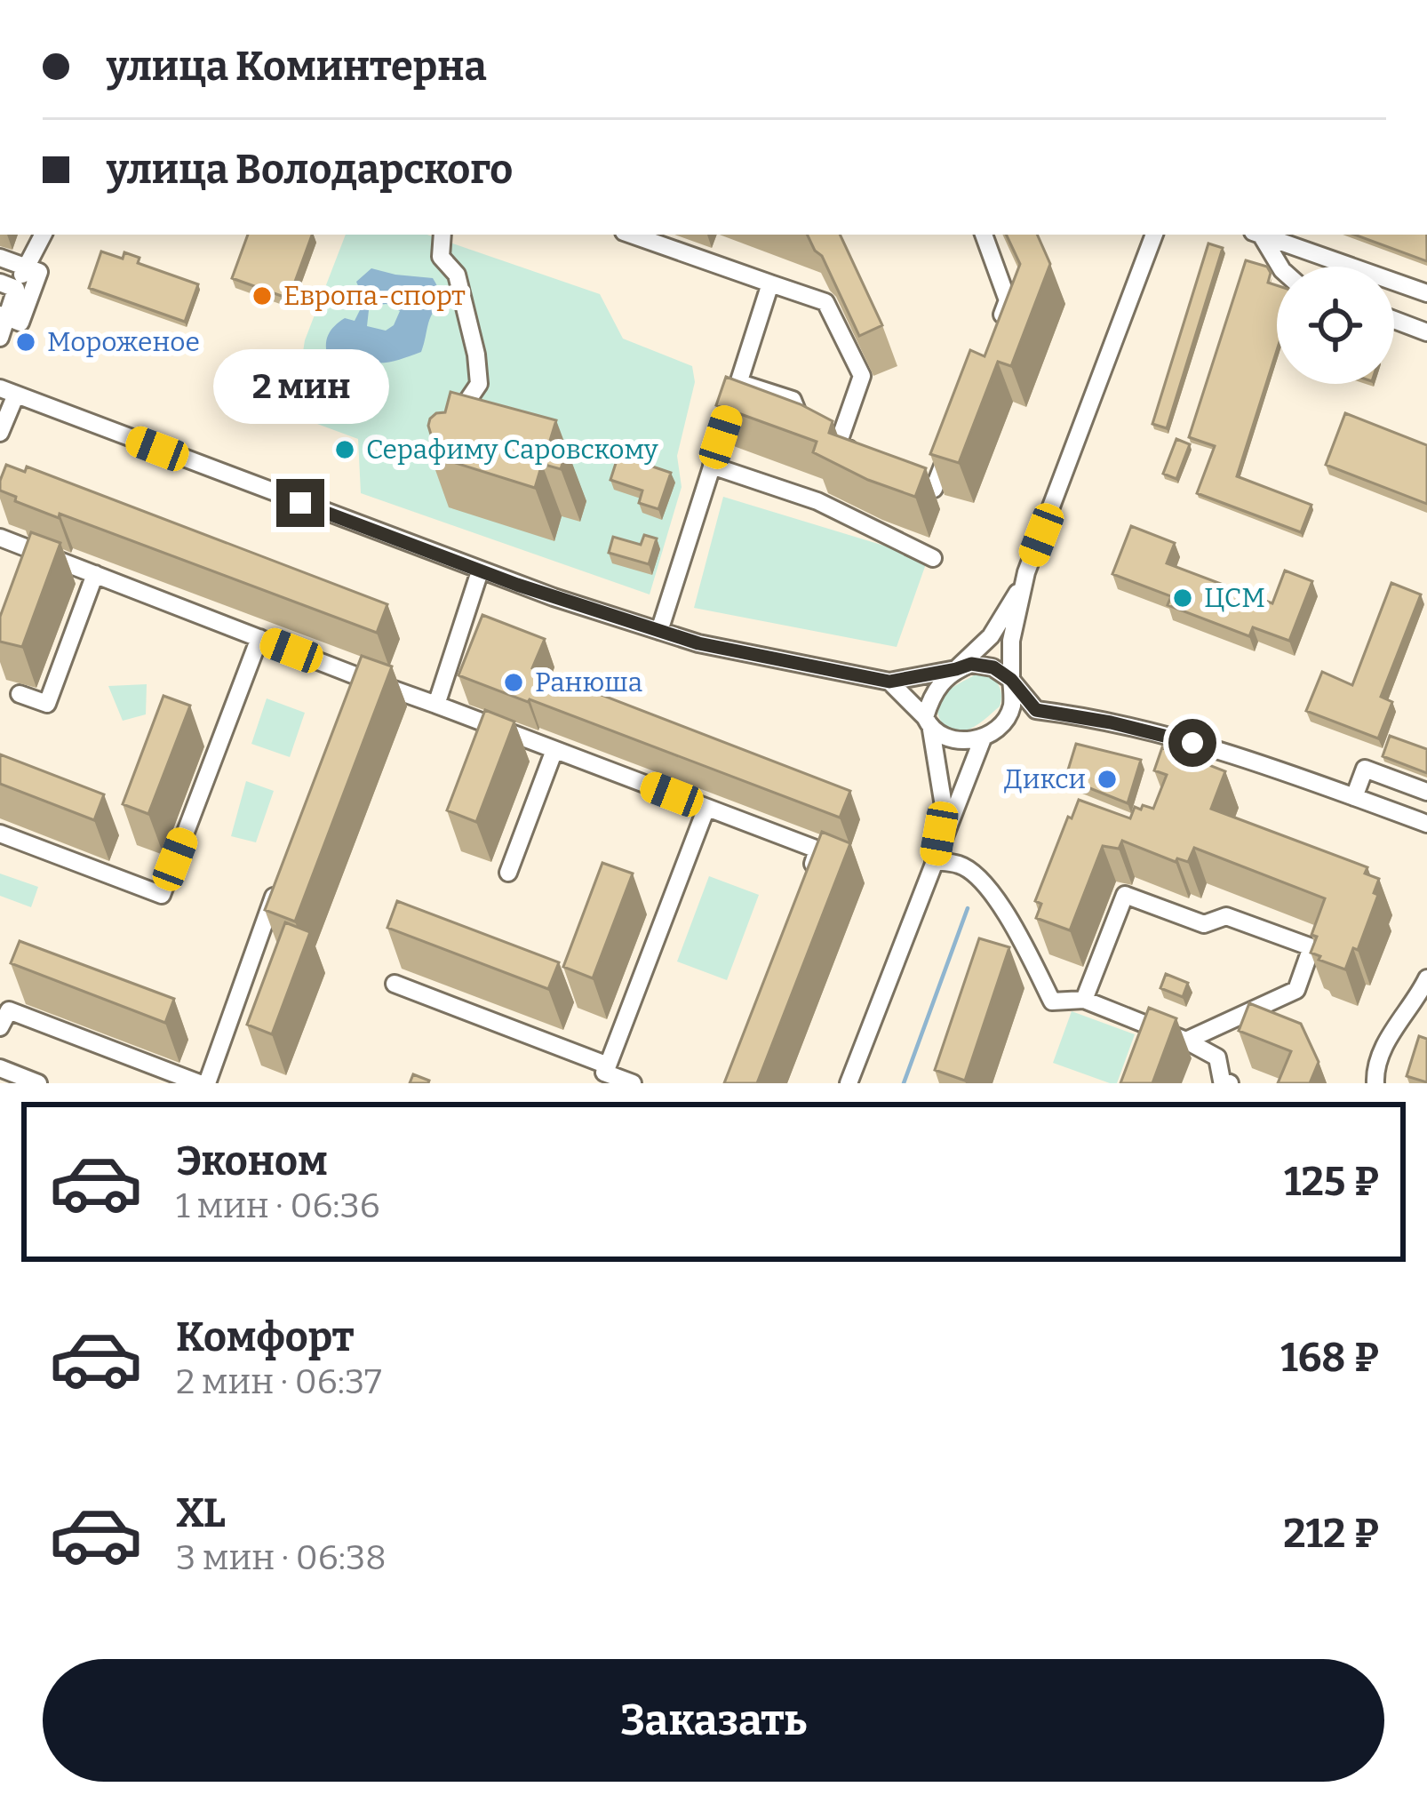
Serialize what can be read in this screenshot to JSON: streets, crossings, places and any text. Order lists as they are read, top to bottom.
{
  "places": [
    "Европа-спорт",
    "Мороженое",
    "Серафиму Саровскому",
    "ЦСМ",
    "Ранюша",
    "Дикси"
  ],
  "page": {
    "banner": ["улица Коминтерна", "улица Володарского"],
    "bubble": "2 мин",
    "list": [
      {
        "name": "Эконом",
        "note": "1 мин · 06:36",
        "value": "125 ₽"
      },
      {
        "name": "Комфорт",
        "note": "2 мин · 06:37",
        "value": "168 ₽"
      },
      {
        "name": "XL",
        "note": "3 мин · 06:38",
        "value": "212 ₽"
      }
    ],
    "buttons": "Заказать"
  }
}
